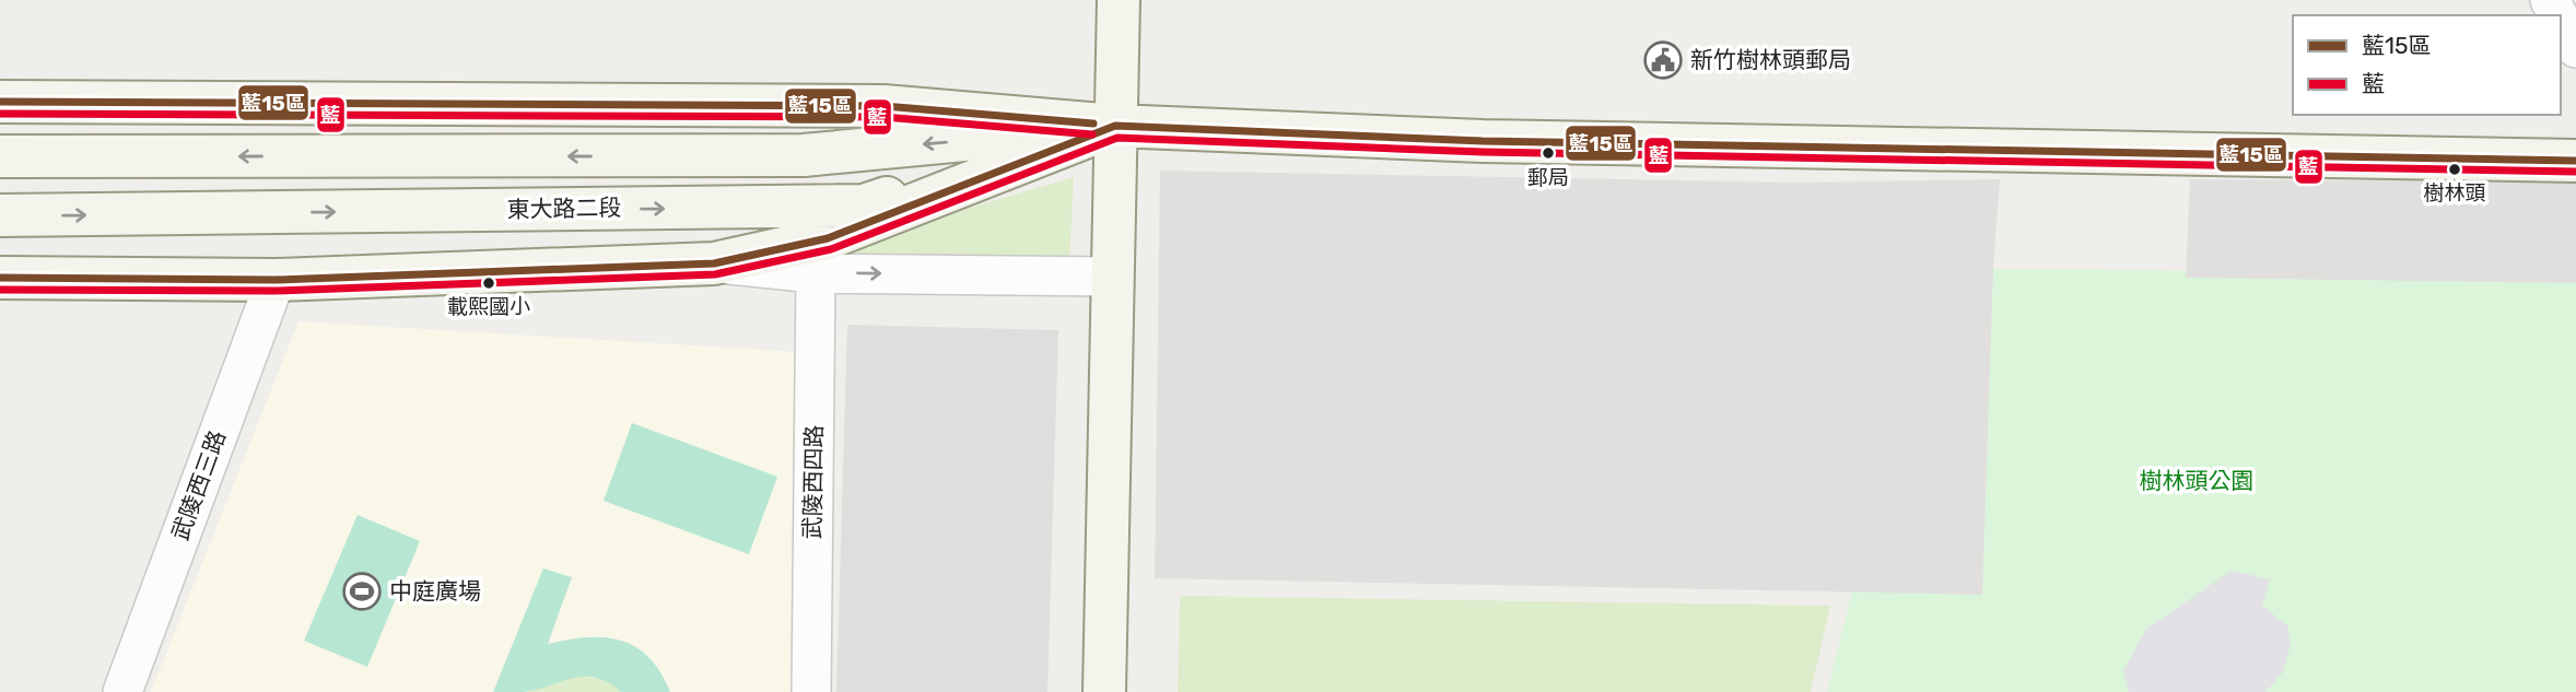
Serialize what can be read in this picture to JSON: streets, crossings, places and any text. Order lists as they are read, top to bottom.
{
  "streets": {
    "main road": ["東大路二段"],
    "street": ["武陵西四路", "武陵西三路"]
  },
  "crossings": [
    ["東大路二段", "武陵西四路"],
    ["東大路二段", "武陵西三路"]
  ],
  "parks": ["樹林頭公園"],
  "places": {
    "public building": ["新竹樹林頭郵局"],
    "other": ["郵局", "樹林頭", "載熙國小"],
    "sports": ["中庭廣場"]
  },
  "lines": ["transit line 藍15區", "transit line 藍"],
  "legend": ["藍15區", "藍"]
}
